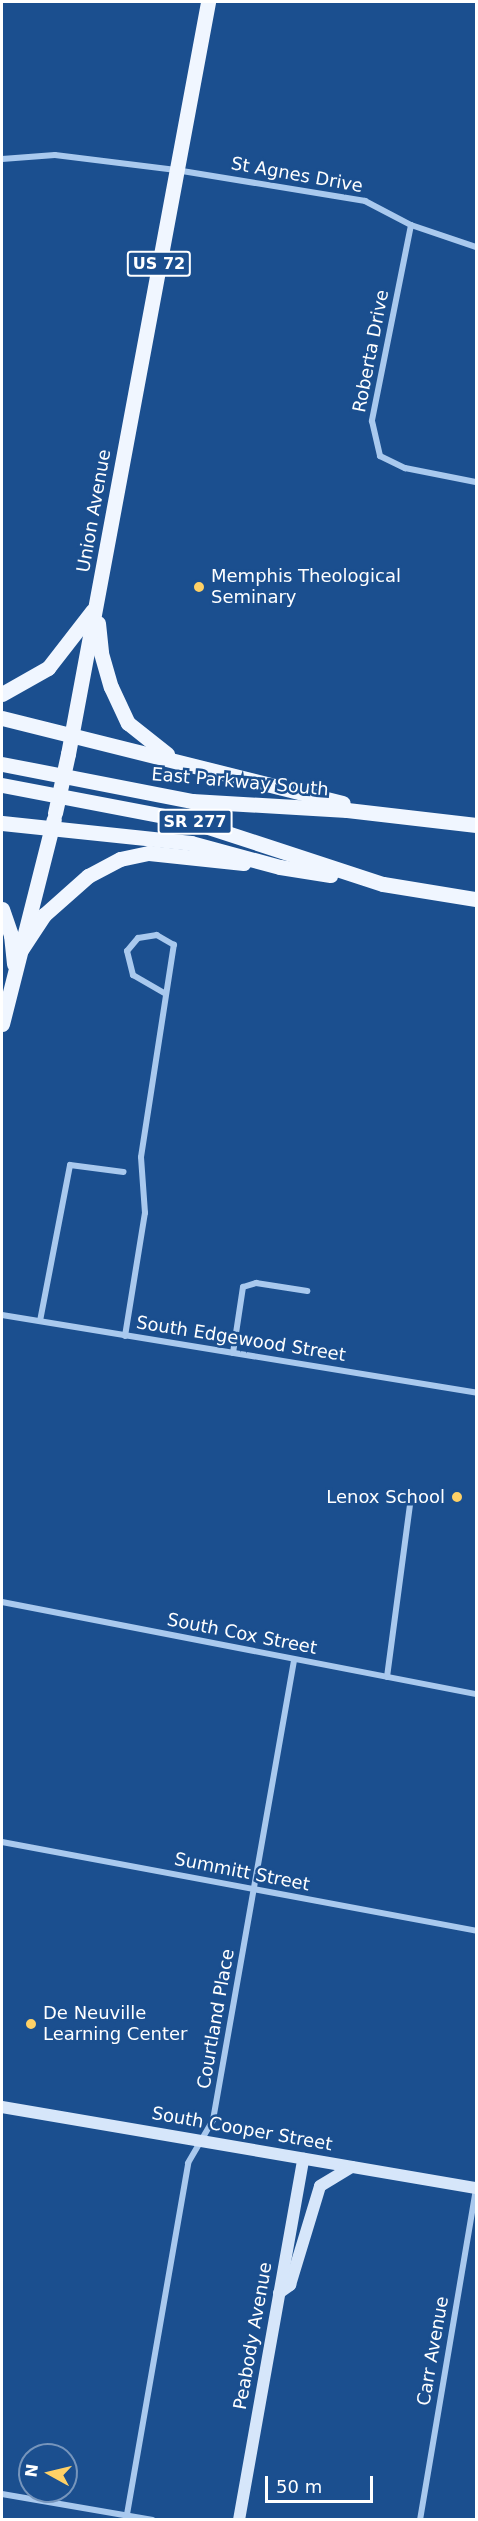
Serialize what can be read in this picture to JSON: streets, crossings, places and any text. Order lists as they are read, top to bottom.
{
  "streets": {
    "main road": [
      "US 72",
      "Union Avenue",
      "East Parkway South",
      "SR 277",
      "South Cooper Street",
      "Peabody Avenue"
    ],
    "street": [
      "St Agnes Drive",
      "Roberta Drive",
      "South Edgewood Street",
      "South Cox Street",
      "Summitt Street",
      "Courtland Place",
      "Carr Avenue"
    ]
  },
  "crossings": [
    ["St Agnes Drive", "Roberta Drive"],
    ["St Agnes Drive", "Union Avenue"],
    ["South Cox Street", "Courtland Place"],
    ["Summitt Street", "Courtland Place"],
    ["Courtland Place", "South Cooper Street"],
    ["South Cooper Street", "Peabody Avenue"],
    ["South Cooper Street", "Carr Avenue"]
  ],
  "places": ["Memphis Theological Seminary", "Lenox School", "De Neuville Learning Center"],
  "scale_bar": "50 m",
  "north": "left"
}
